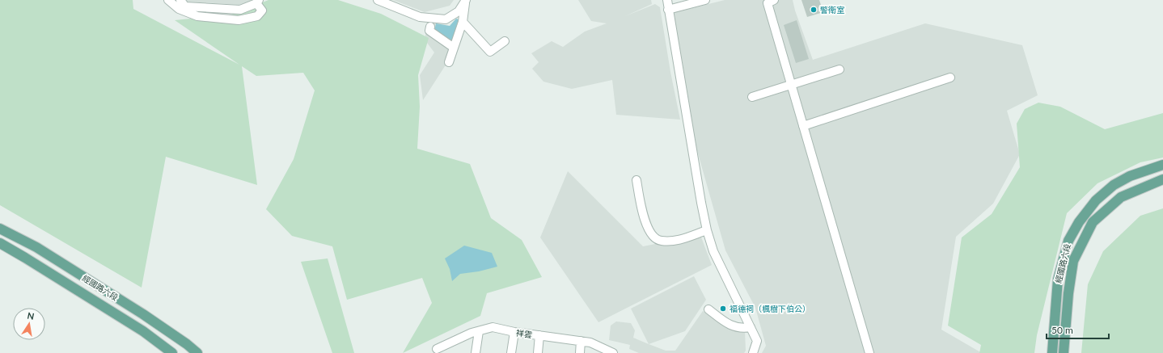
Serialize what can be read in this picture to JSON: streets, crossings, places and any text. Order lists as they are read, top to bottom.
{
  "streets": {
    "main road": ["經國路六段"],
    "street": ["祥雲"]
  },
  "places": ["警衛室", "福德祠（楓樹下伯公）"],
  "scale_bar": "50 m",
  "north": "top"
}
